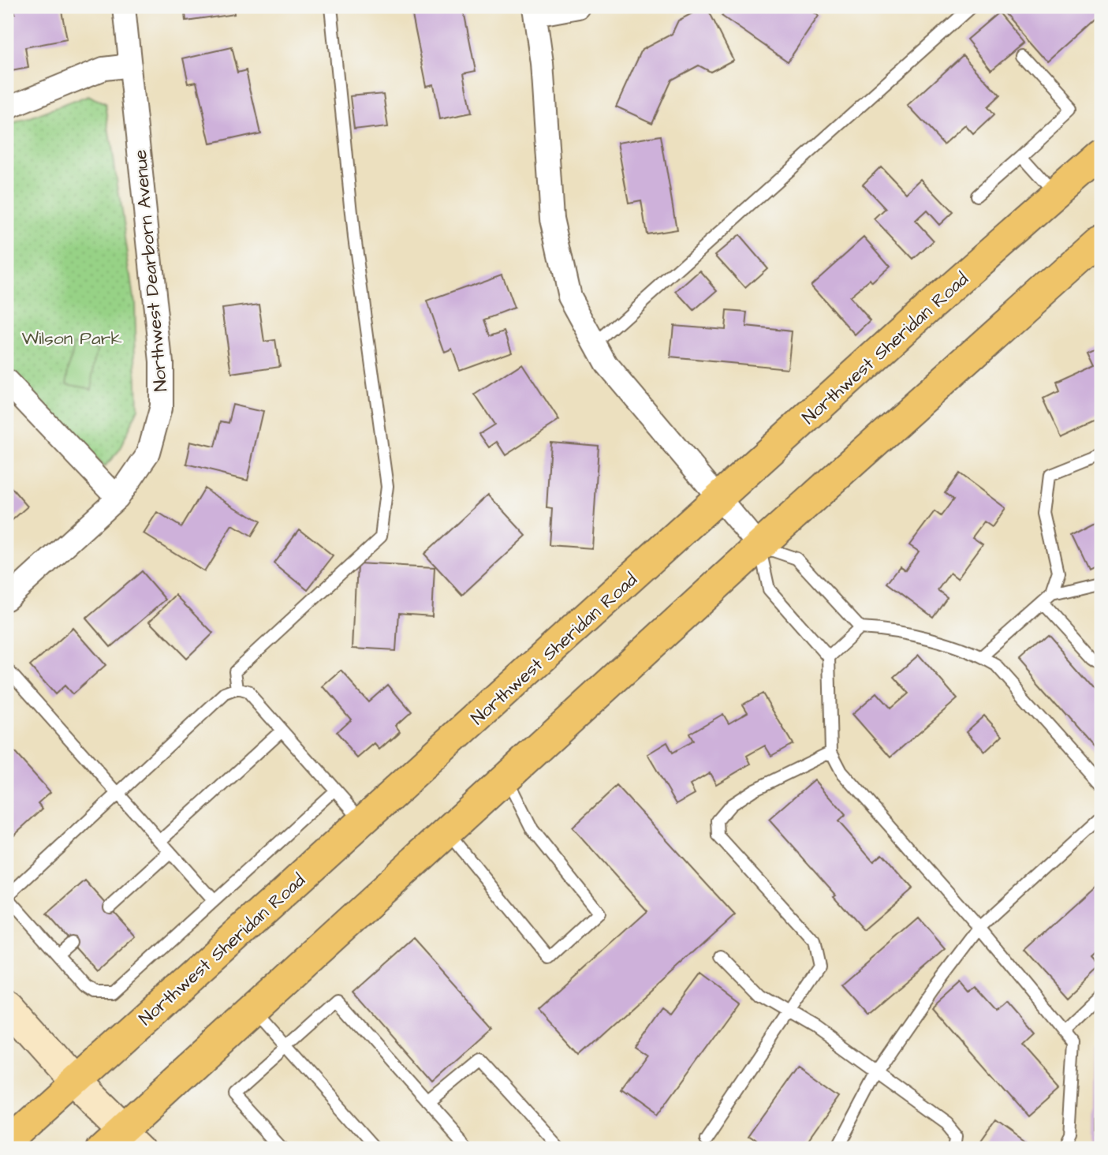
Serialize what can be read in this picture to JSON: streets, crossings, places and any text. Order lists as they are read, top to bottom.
{
  "streets": {
    "main road": ["Northwest Sheridan Road"],
    "street": ["Northwest Dearborn Avenue"]
  },
  "parks": ["Wilson Park"]
}
